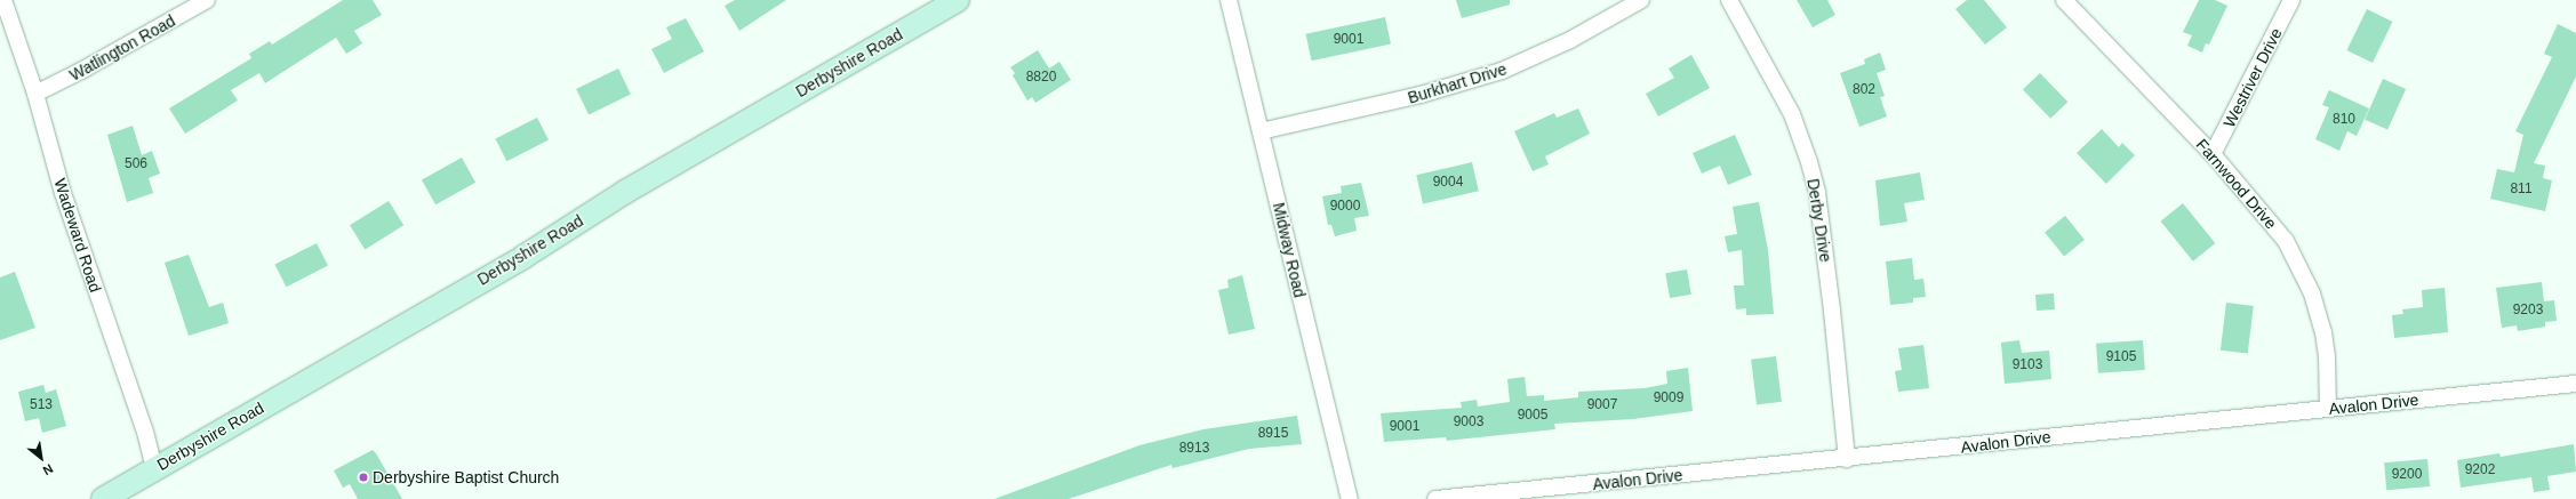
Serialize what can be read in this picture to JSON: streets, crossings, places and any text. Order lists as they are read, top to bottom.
{
  "streets": {
    "street": [
      "Watlington Road",
      "Derbyshire Road",
      "Westriver Drive",
      "Burkhart Drive",
      "Farnwood Drive",
      "Derby Drive",
      "Wadeward Road",
      "Midway Road",
      "Avalon Drive"
    ]
  },
  "crossings": [
    ["Watlington Road", "Wadeward Road"],
    ["Derbyshire Road", "Wadeward Road"],
    ["Westriver Drive", "Farnwood Drive"],
    ["Burkhart Drive", "Midway Road"],
    ["Farnwood Drive", "Avalon Drive"],
    ["Derby Drive", "Avalon Drive"]
  ],
  "places": ["Derbyshire Baptist Church"],
  "house_numbers": [
    "9001",
    "8820",
    "802",
    "810",
    "506",
    "9004",
    "811",
    "9000",
    "9203",
    "9105",
    "9103",
    "9009",
    "513",
    "9007",
    "9005",
    "9003",
    "9001",
    "8915",
    "8913",
    "9202",
    "9200"
  ],
  "north": "bottom right"
}
